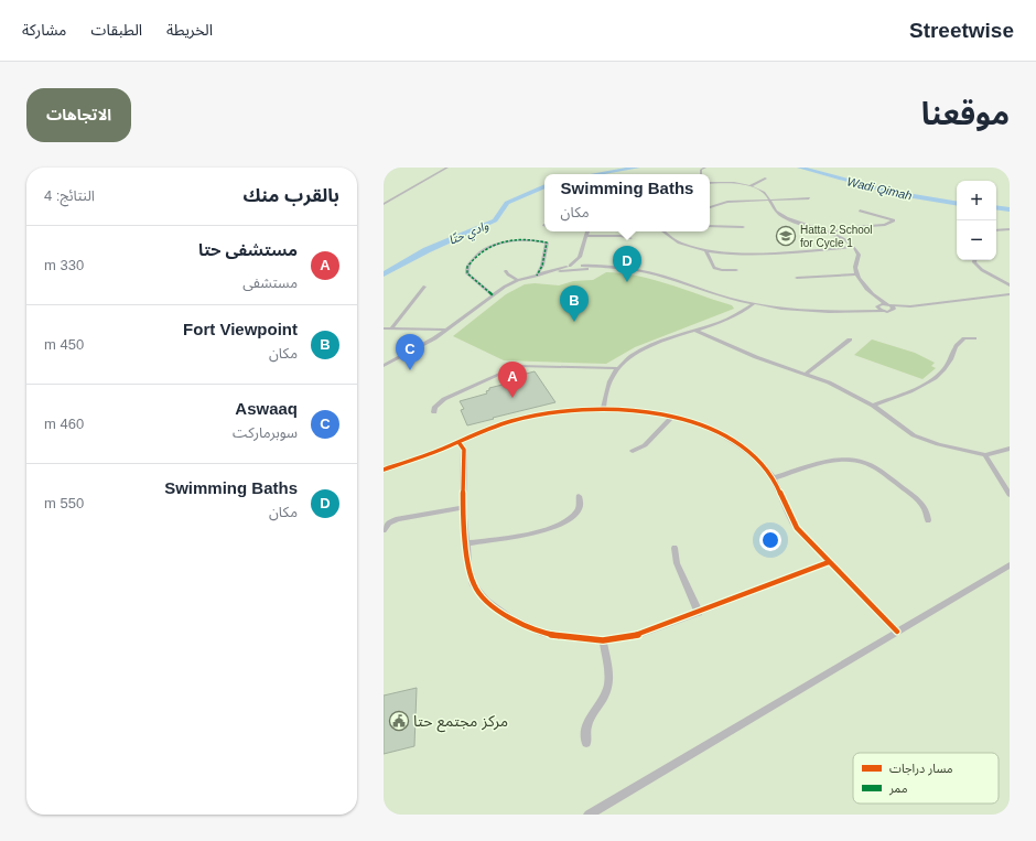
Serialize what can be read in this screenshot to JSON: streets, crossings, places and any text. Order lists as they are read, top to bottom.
{
  "water": ["Wadi Qimah", "وادي حتّا"],
  "places": {
    "school or university": ["Hatta 2 School for Cycle 1"],
    "public building": ["مركز مجتمع حتا"]
  },
  "legend": ["مسار دراجات", "ممر"],
  "page": {
    "header": "Streetwise",
    "nav": ["الخريطة", "الطبقات", "مشاركة"],
    "title": "موقعنا",
    "buttons": "الاتجاهات",
    "heading": ["بالقرب منك", "النتائج: 4"],
    "popup": ["Swimming Baths", "مكان"],
    "map_buttons": ["+", "−"],
    "list": [
      {
        "mark": "A",
        "name": "مستشفى حتا",
        "note": "مستشفى",
        "value": "330 m"
      },
      {
        "mark": "B",
        "name": "Fort Viewpoint",
        "note": "مكان",
        "value": "450 m"
      },
      {
        "mark": "C",
        "name": "Aswaaq",
        "note": "سوبرماركت",
        "value": "460 m"
      },
      {
        "mark": "D",
        "name": "Swimming Baths",
        "note": "مكان",
        "value": "550 m"
      }
    ],
    "pins": [
      "D",
      "B",
      "C",
      "A"
    ]
  }
}
